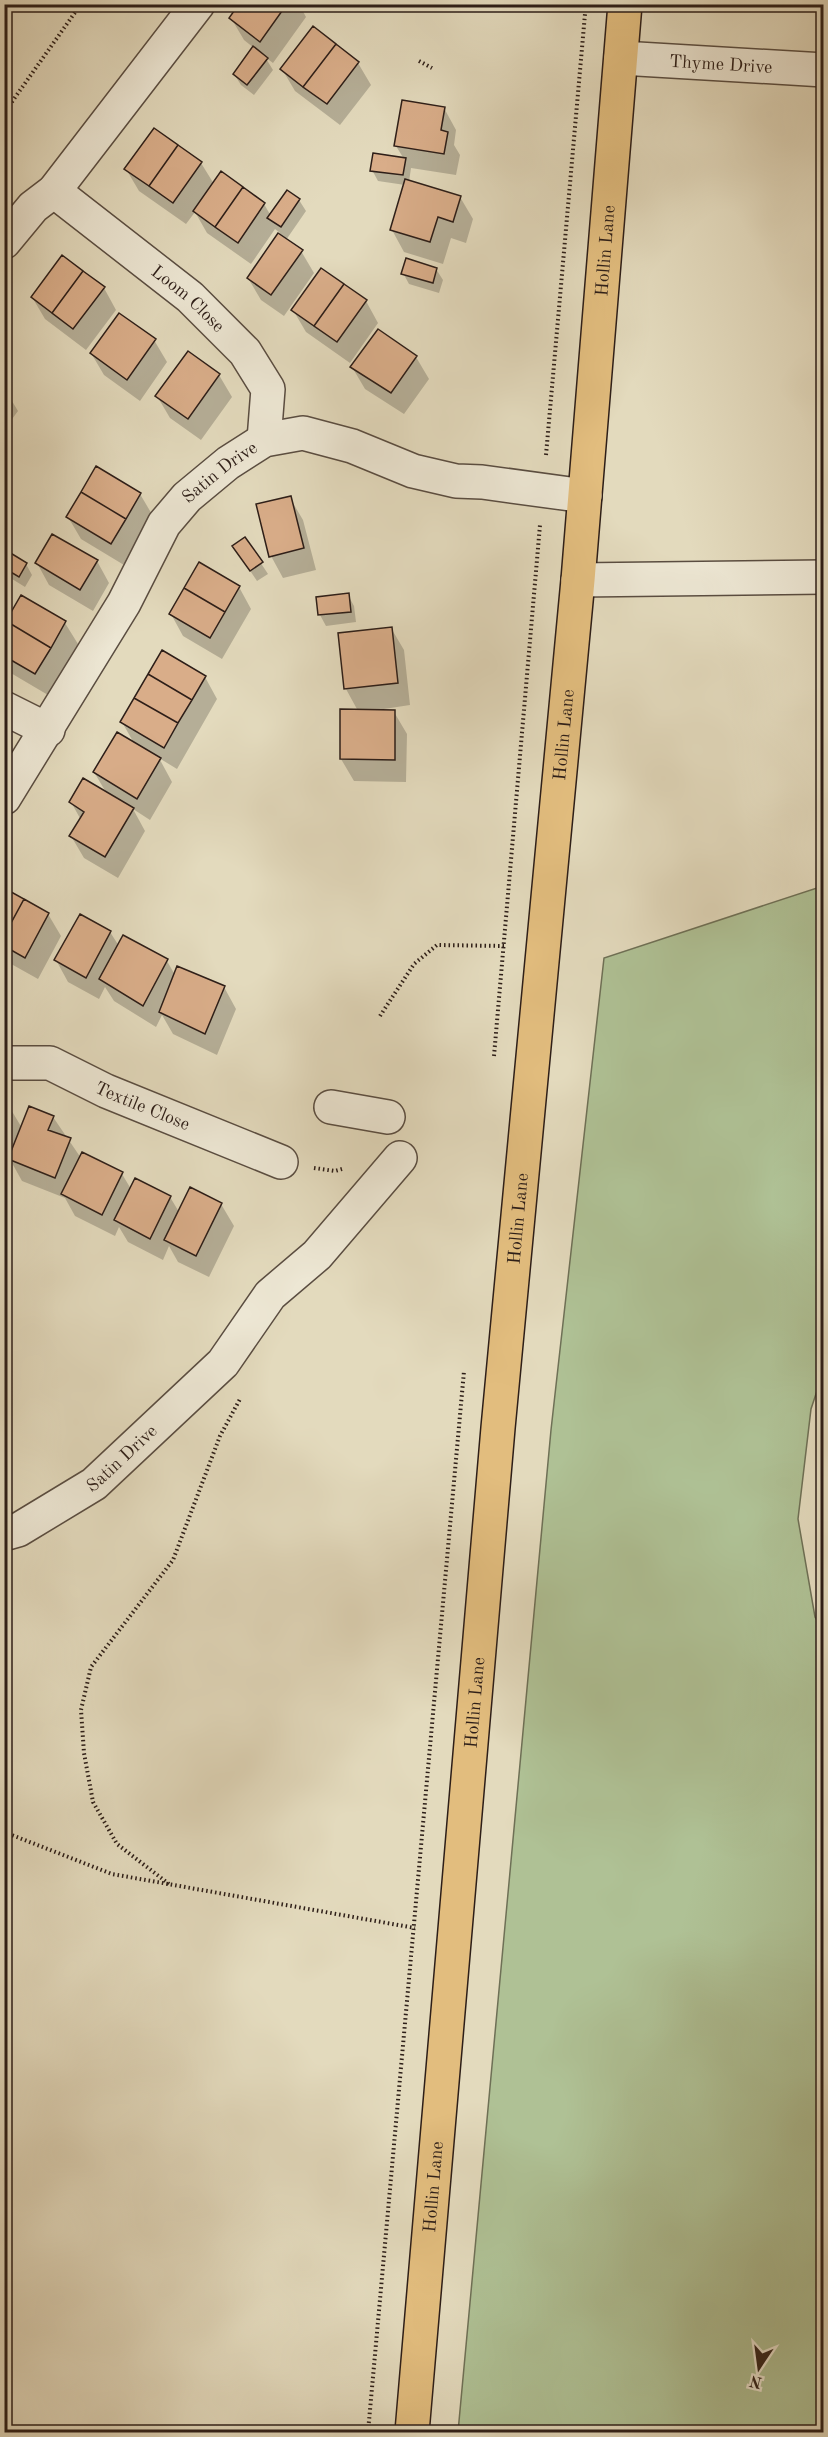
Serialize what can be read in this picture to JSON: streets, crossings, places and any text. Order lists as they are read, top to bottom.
{
  "streets": {
    "main road": ["Hollin Lane"],
    "street": [
      "Thyme Drive",
      "Loom Close",
      "Satin Drive",
      "Textile Close"
    ]
  },
  "crossings": [
    ["Thyme Drive", "Hollin Lane"],
    ["Hollin Lane", "Satin Drive"],
    ["Loom Close", "Satin Drive"]
  ],
  "north": "bottom"
}
